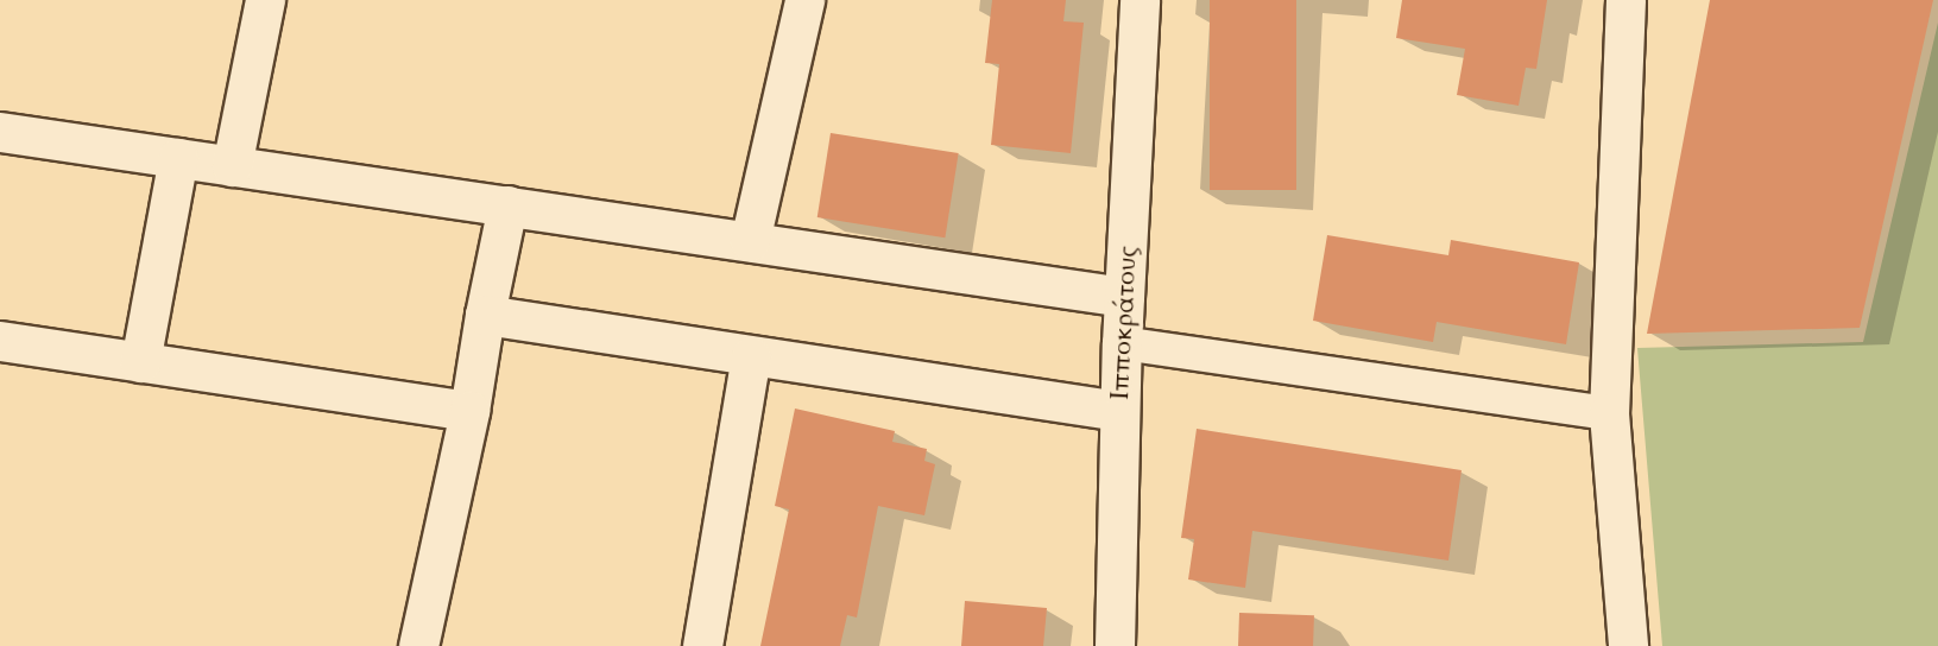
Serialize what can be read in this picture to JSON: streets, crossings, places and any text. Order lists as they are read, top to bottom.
{
  "streets": {
    "street": ["Ιπποκράτους"]
  }
}
